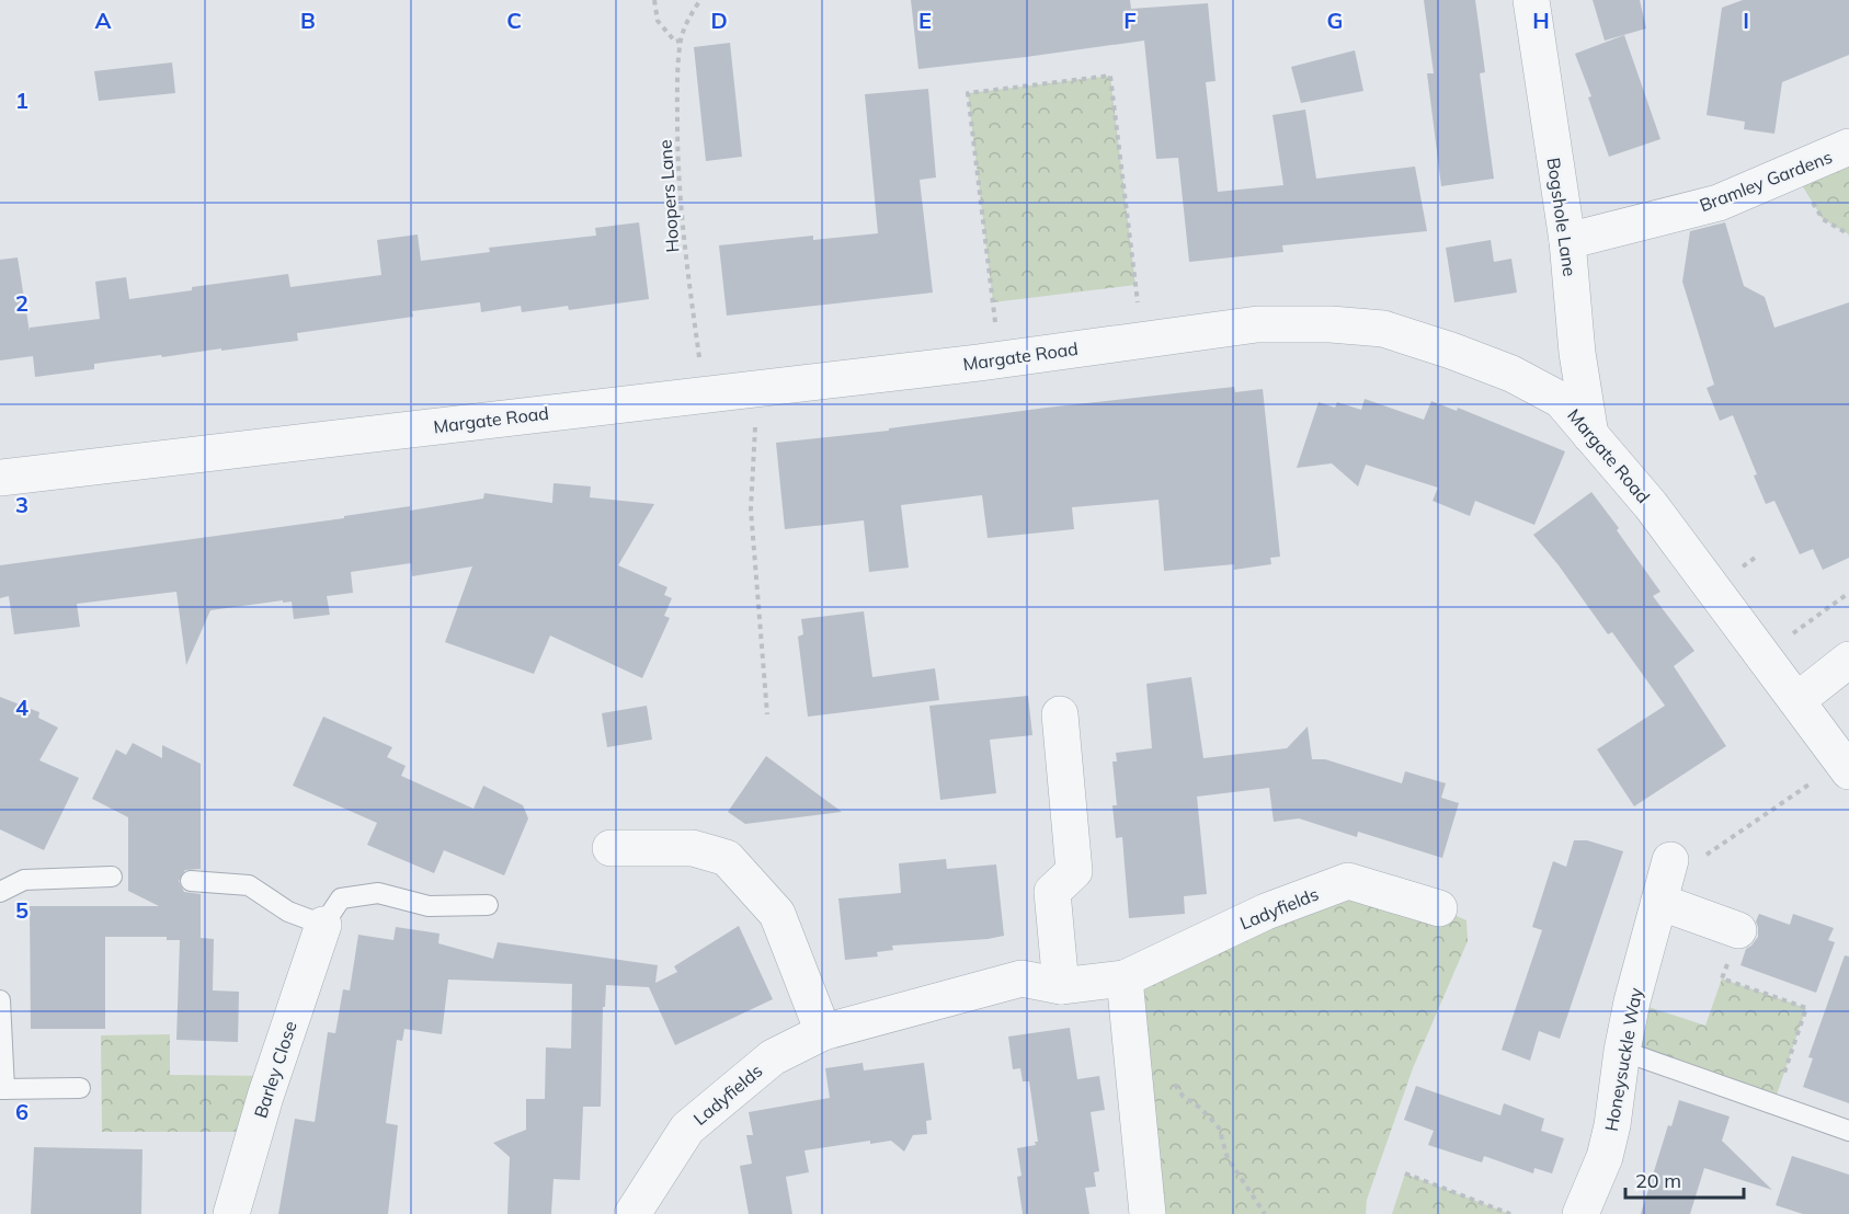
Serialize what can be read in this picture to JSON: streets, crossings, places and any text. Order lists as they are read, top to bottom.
{
  "streets": {
    "street": [
      "Bramley Gardens",
      "Bogshole Lane",
      "Margate Road",
      "Ladyfields",
      "Honeysuckle Way",
      "Barley Close"
    ],
    "path": ["Hoopers Lane"]
  },
  "crossings": [
    ["Bramley Gardens", "Bogshole Lane"],
    ["Hoopers Lane", "Margate Road"],
    ["Bogshole Lane", "Margate Road"]
  ],
  "scale_bar": "20 m",
  "grid": {
    "columns": [
      "A",
      "B",
      "C",
      "D",
      "E",
      "F",
      "G",
      "H",
      "I"
    ],
    "rows": [
      "1",
      "2",
      "3",
      "4",
      "5",
      "6"
    ]
  }
}
